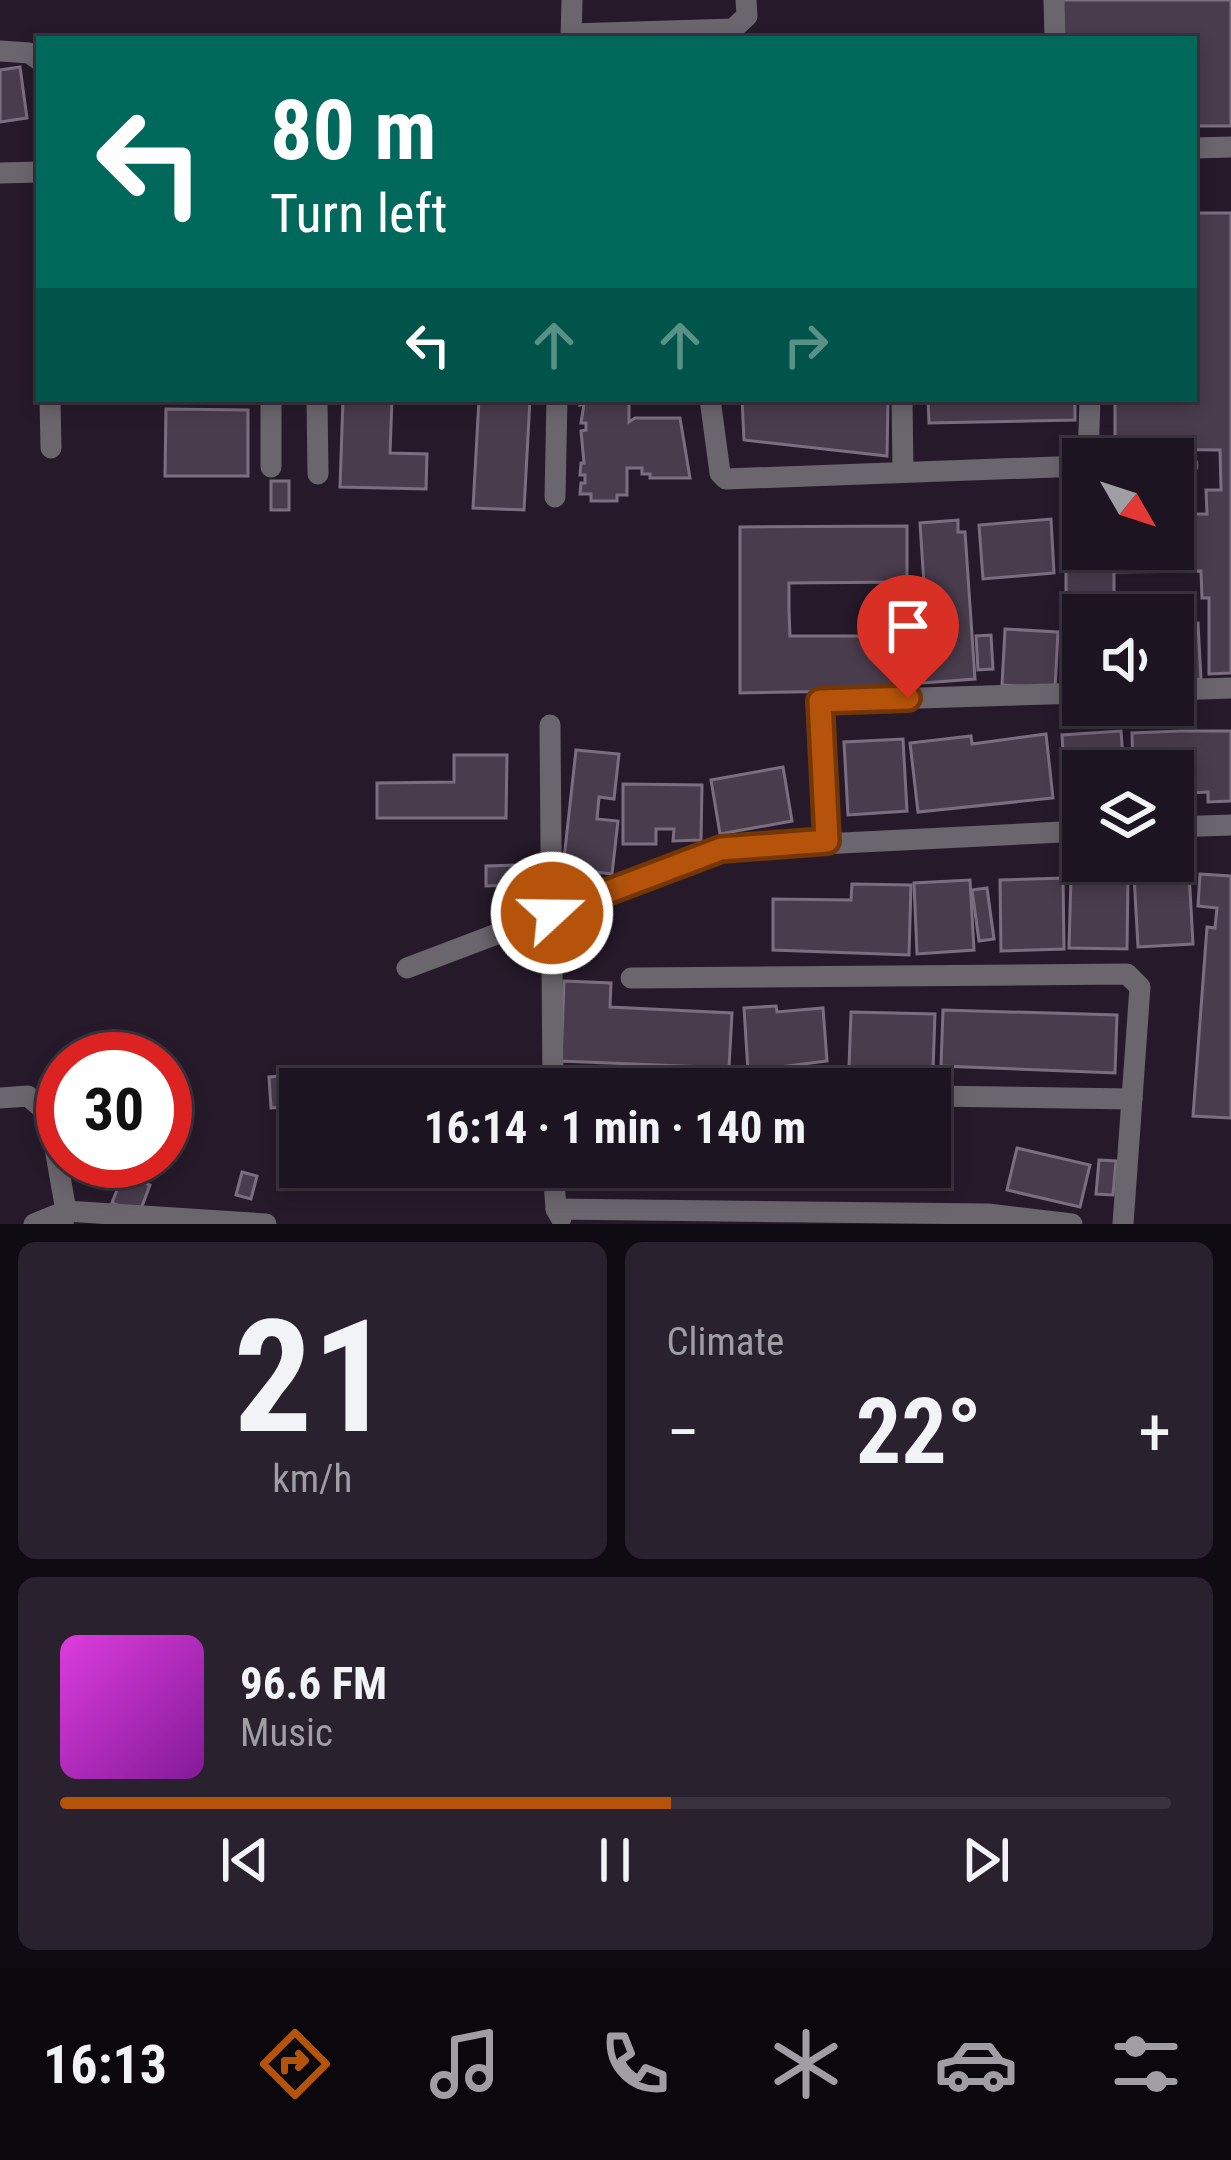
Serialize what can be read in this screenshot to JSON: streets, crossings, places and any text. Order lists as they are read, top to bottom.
{
  "north": "bottom right",
  "page": {
    "turn": ["80 m", "Turn left"],
    "limit": "30",
    "trip": "16:14 · 1 min · 140 m",
    "tile": [
      ["21", "km/h"],
      "Climate"
    ],
    "heat": ["−", "22°", "+"],
    "song": ["96.6 FM", "Music"],
    "tabs": "16:13"
  }
}
